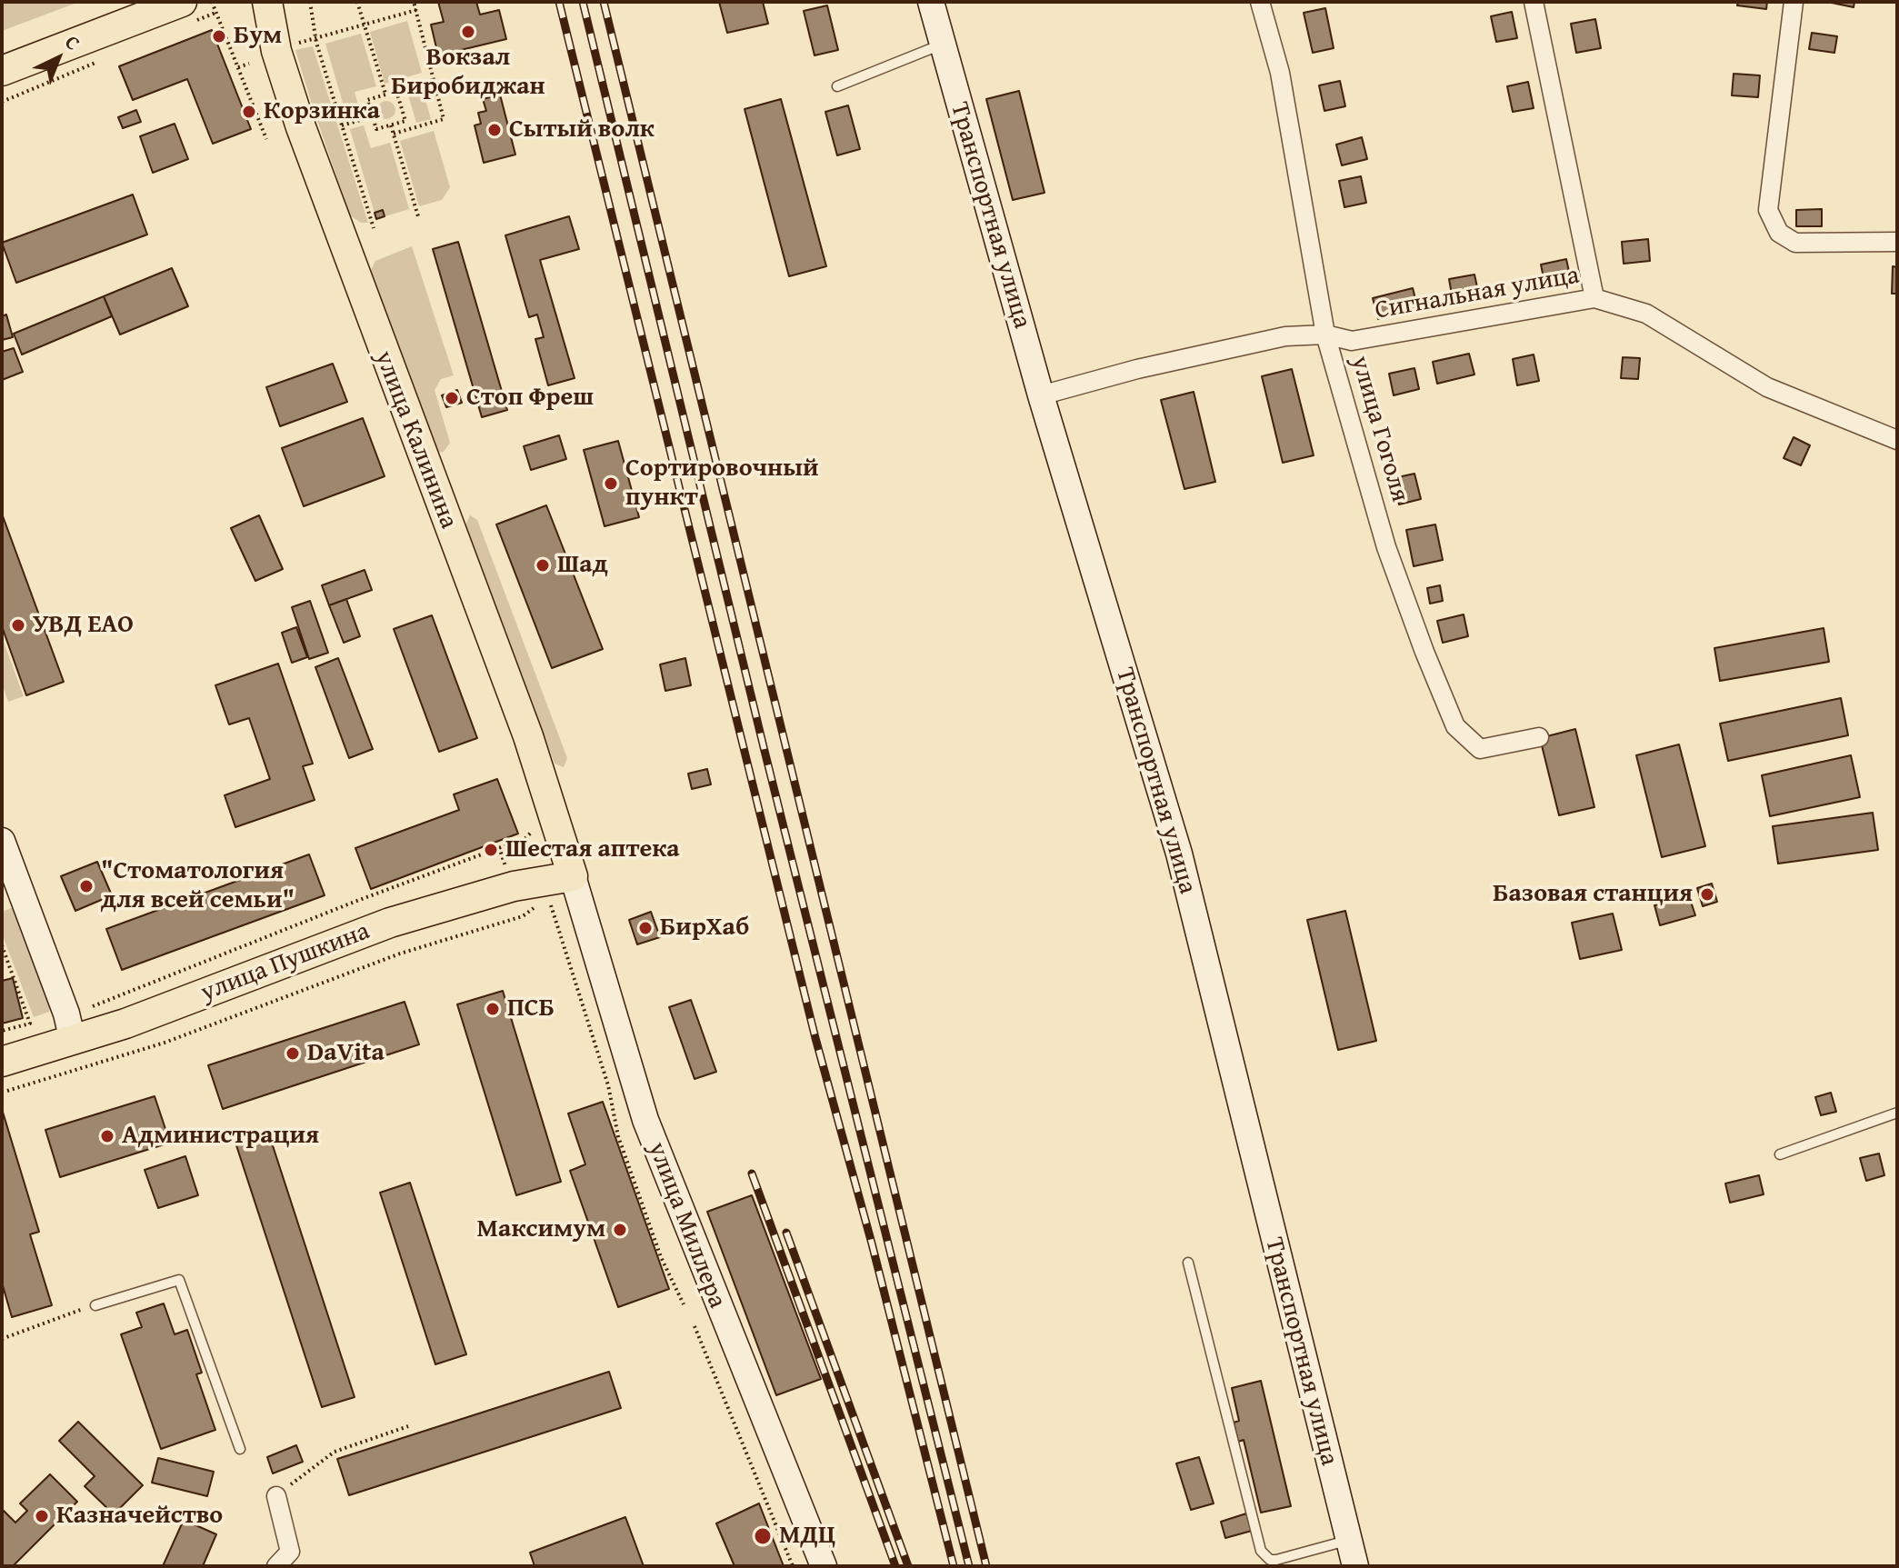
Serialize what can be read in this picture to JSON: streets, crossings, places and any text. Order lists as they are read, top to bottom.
{
  "streets": {
    "main road": [
      "Транспортная улица",
      "улица Калинина",
      "улица Пушкина",
      "улица Миллера"
    ],
    "street": ["Сигнальная улица", "улица Гоголя"]
  },
  "crossings": [
    ["Транспортная улица", "Сигнальная улица"],
    ["Сигнальная улица", "улица Гоголя"],
    ["улица Калинина", "улица Пушкина"],
    ["улица Калинина", "улица Миллера"],
    ["улица Пушкина", "улица Миллера"]
  ],
  "places": [
    "Вокзал Биробиджан",
    "Бум",
    "Корзинка",
    "Сытый волк",
    "Стоп Фреш",
    "Сортировочный пункт",
    "Шад",
    "УВД ЕАО",
    "Шестая аптека",
    "\"Стоматология для всей семьи\"",
    "Базовая станция",
    "БирХаб",
    "ПСБ",
    "DaVita",
    "Администрация",
    "Максимум",
    "Казначейство",
    "МДЦ"
  ],
  "north": "top right"
}
